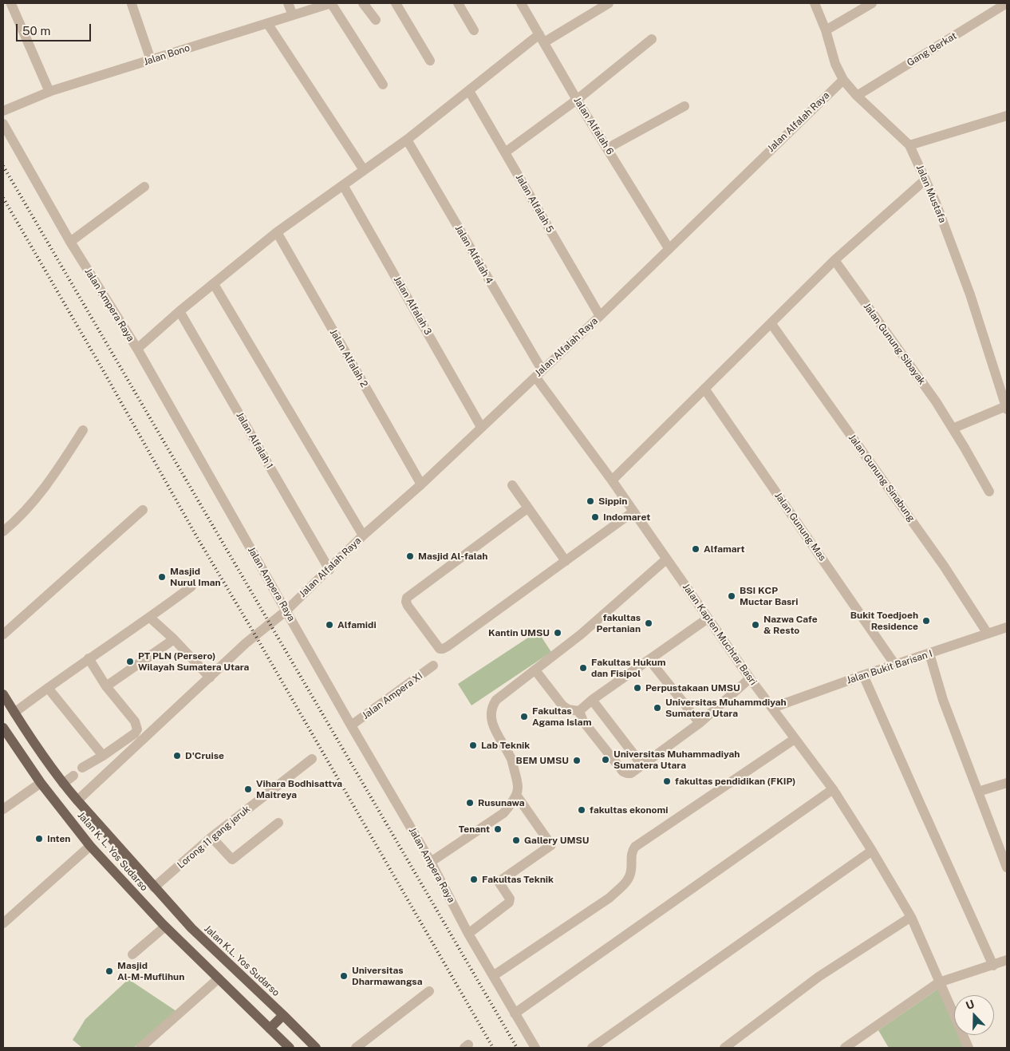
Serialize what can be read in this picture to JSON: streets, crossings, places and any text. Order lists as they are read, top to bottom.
{
  "streets": {
    "main road": ["Jalan K. L. Yos Sudarso", "Jalan K.L. Yos Sudarso"],
    "street": [
      "Gang Berkat",
      "Jalan Bono",
      "Jalan Alfalah Raya",
      "Jalan Alfalah 6",
      "Jalan Mustafa",
      "Jalan Alfalah 5",
      "Jalan Alfalah 4",
      "Jalan Ampera Raya",
      "Jalan Alfalah 3",
      "Jalan Gunung Sibayak",
      "Jalan Alfalah 2",
      "Jalan Alfalah 1",
      "Jalan Gunung Sinabung",
      "Jalan Gunung Mas",
      "Jalan Kapten Muchtar Basri",
      "Jalan Bukit Barisan I",
      "Jalan Ampera XI",
      "Lorong 11 gang jeruk"
    ]
  },
  "crossings": [
    ["Gang Berkat", "Jalan Mustafa"],
    ["Jalan Alfalah Raya", "Jalan Alfalah 6"],
    ["Jalan Alfalah Raya", "Jalan Mustafa"],
    ["Jalan Alfalah Raya", "Jalan Alfalah 5"],
    ["Jalan Alfalah Raya", "Jalan Alfalah 4"],
    ["Jalan Alfalah Raya", "Jalan Ampera Raya"],
    ["Jalan Alfalah Raya", "Jalan Alfalah 3"],
    ["Jalan Alfalah Raya", "Jalan Alfalah 2"],
    ["Jalan Alfalah Raya", "Jalan Alfalah 1"],
    ["Jalan Alfalah Raya", "Jalan Kapten Muchtar Basri"],
    ["Jalan Alfalah Raya", "Jalan K. L. Yos Sudarso"],
    ["Jalan Alfalah 4", "Jalan Kapten Muchtar Basri"],
    ["Jalan Ampera Raya", "Jalan Ampera XI"],
    ["Jalan Gunung Sinabung", "Jalan Bukit Barisan I"],
    ["Jalan Gunung Mas", "Jalan Bukit Barisan I"],
    ["Jalan Kapten Muchtar Basri", "Jalan Bukit Barisan I"],
    ["Lorong 11 gang jeruk", "Jalan K. L. Yos Sudarso"],
    ["Lorong 11 gang jeruk", "Jalan K.L. Yos Sudarso"],
    ["Jalan K. L. Yos Sudarso", "Jalan K.L. Yos Sudarso"]
  ],
  "places": [
    "Sippin",
    "Indomaret",
    "Alfamart",
    "Masjid Al-falah",
    "Masjid Nurul Iman",
    "BSI KCP Muctar Basri",
    "Bukit Toedjoeh Residence",
    "fakultas Pertanian",
    "Alfamidi",
    "Nazwa Cafe & Resto",
    "Kantin UMSU",
    "PT PLN (Persero) Wilayah Sumatera Utara",
    "Fakultas Hukum dan Fisipol",
    "Perpustakaan UMSU",
    "Universitas Muhammdiyah Sumatera Utara",
    "Fakultas Agama Islam",
    "Lab Teknik",
    "D'Cruise",
    "Universitas Muhammadiyah Sumatera Utara",
    "BEM UMSU",
    "fakultas pendidikan (FKIP)",
    "Vihara Bodhisattva Maitreya",
    "Rusunawa",
    "fakultas ekonomi",
    "Tenant",
    "Inten",
    "Gallery UMSU",
    "Fakultas Teknik",
    "Masjid Al-M-Muflihun",
    "Universitas Dharmawangsa"
  ],
  "scale_bar": "50 m",
  "north": "top"
}
